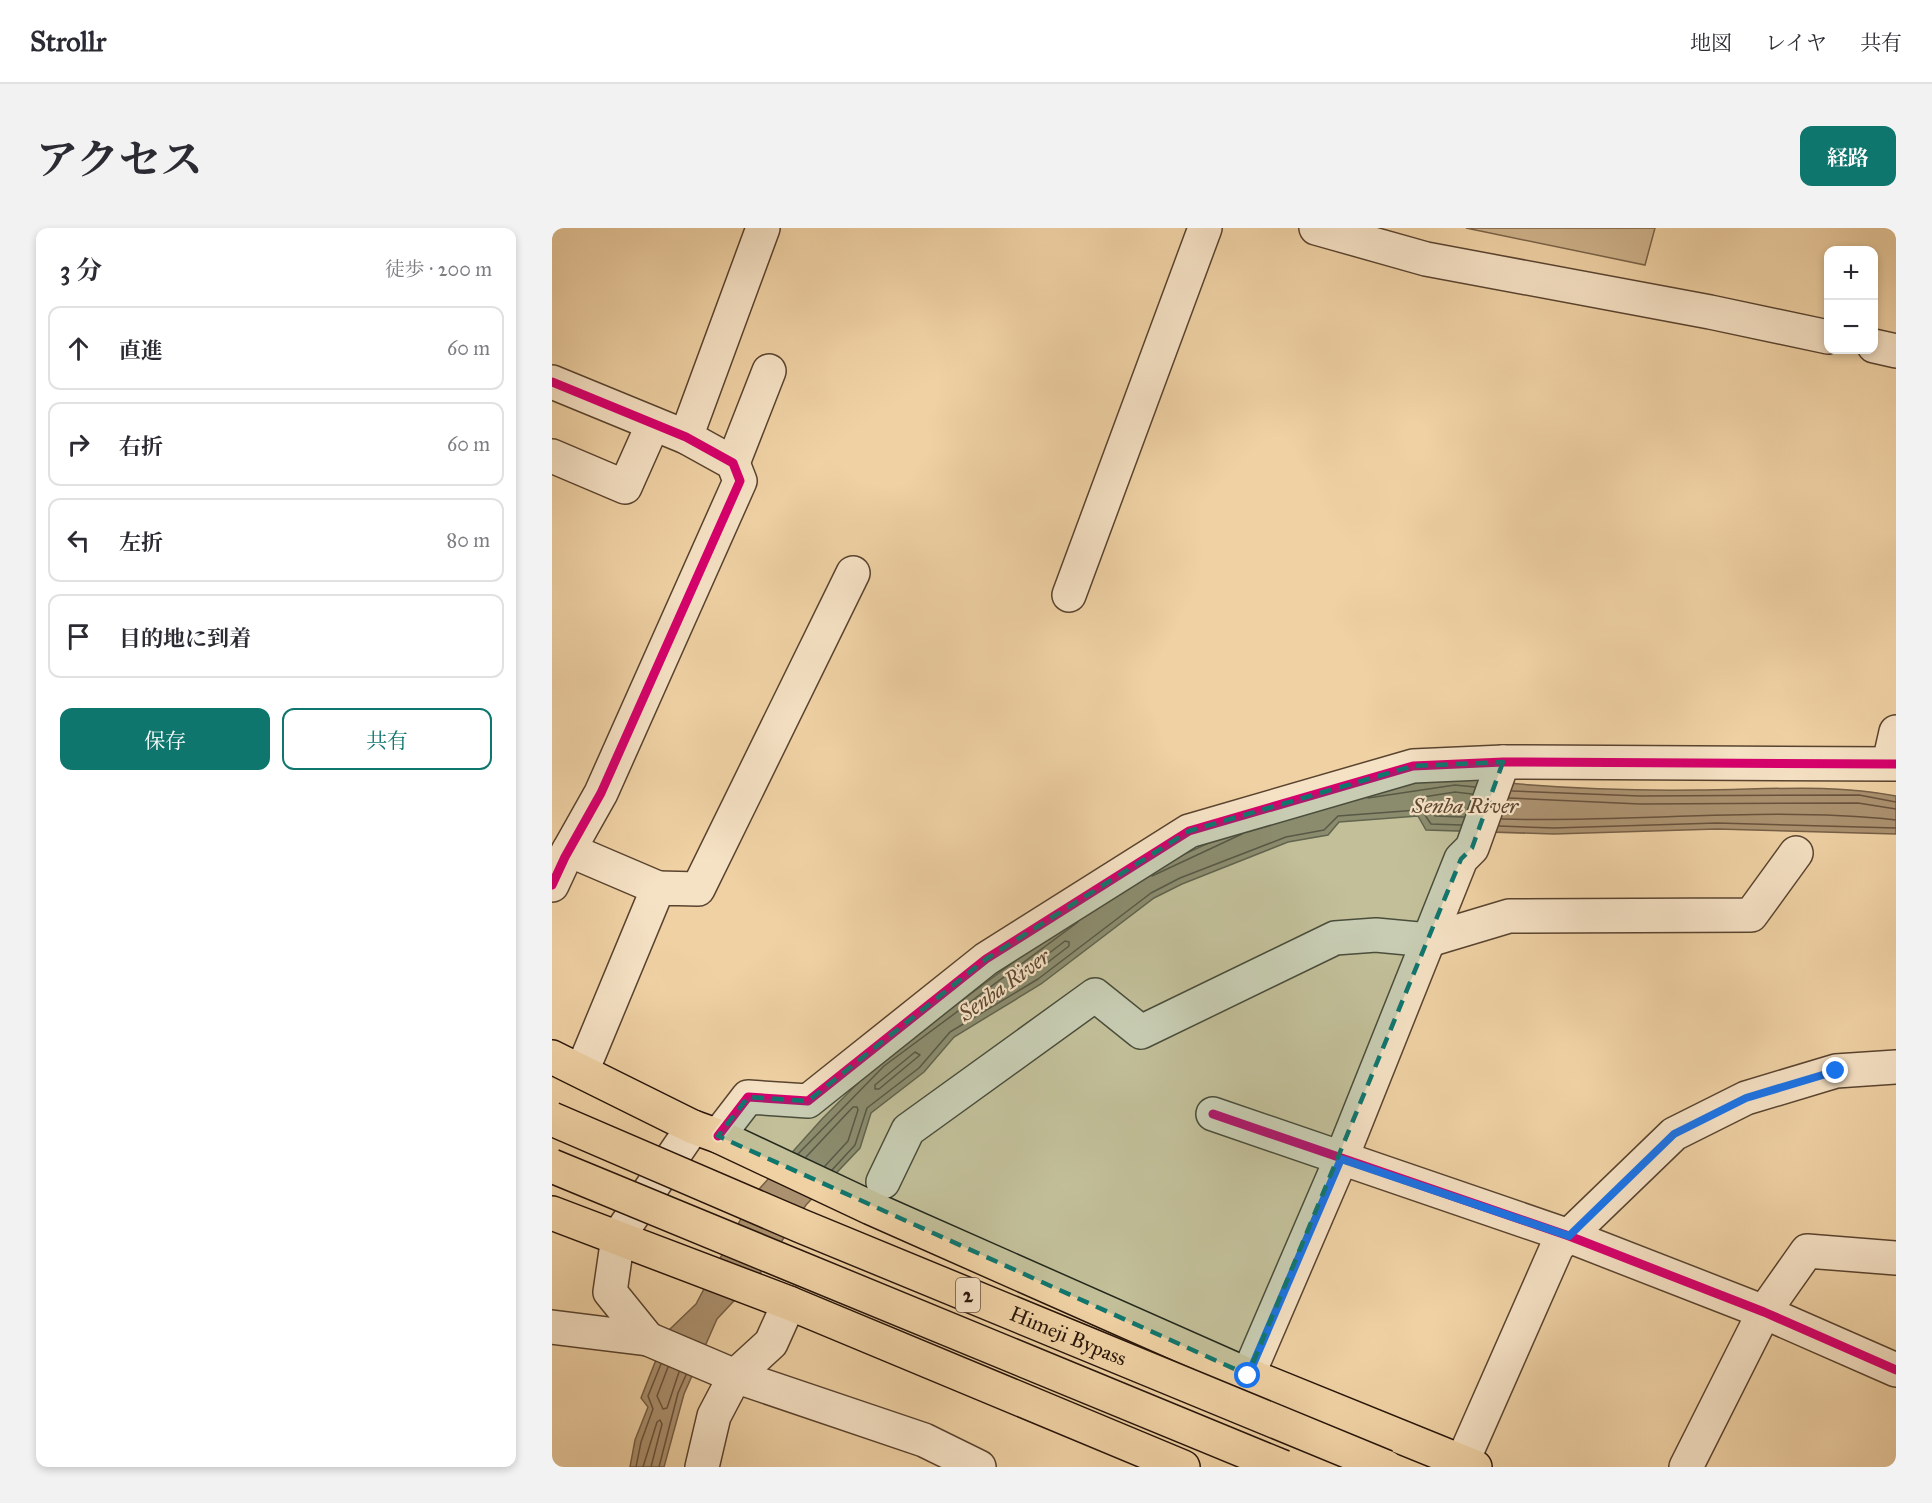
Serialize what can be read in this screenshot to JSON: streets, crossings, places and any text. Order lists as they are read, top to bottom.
{
  "streets": {
    "highway": ["2", "Himeji Bypass"]
  },
  "water": ["Senba River"],
  "page": {
    "header": "Strollr",
    "nav": ["地図", "レイヤ", "共有"],
    "title": "アクセス",
    "buttons": [
      "経路",
      ["保存", "共有"]
    ],
    "heading": ["3 分", "徒歩 · 200 m"],
    "map_buttons": ["+", "−"],
    "list": [
      ["直進", "60 m"],
      ["右折", "60 m"],
      ["左折", "80 m"],
      "目的地に到着"
    ]
  }
}
